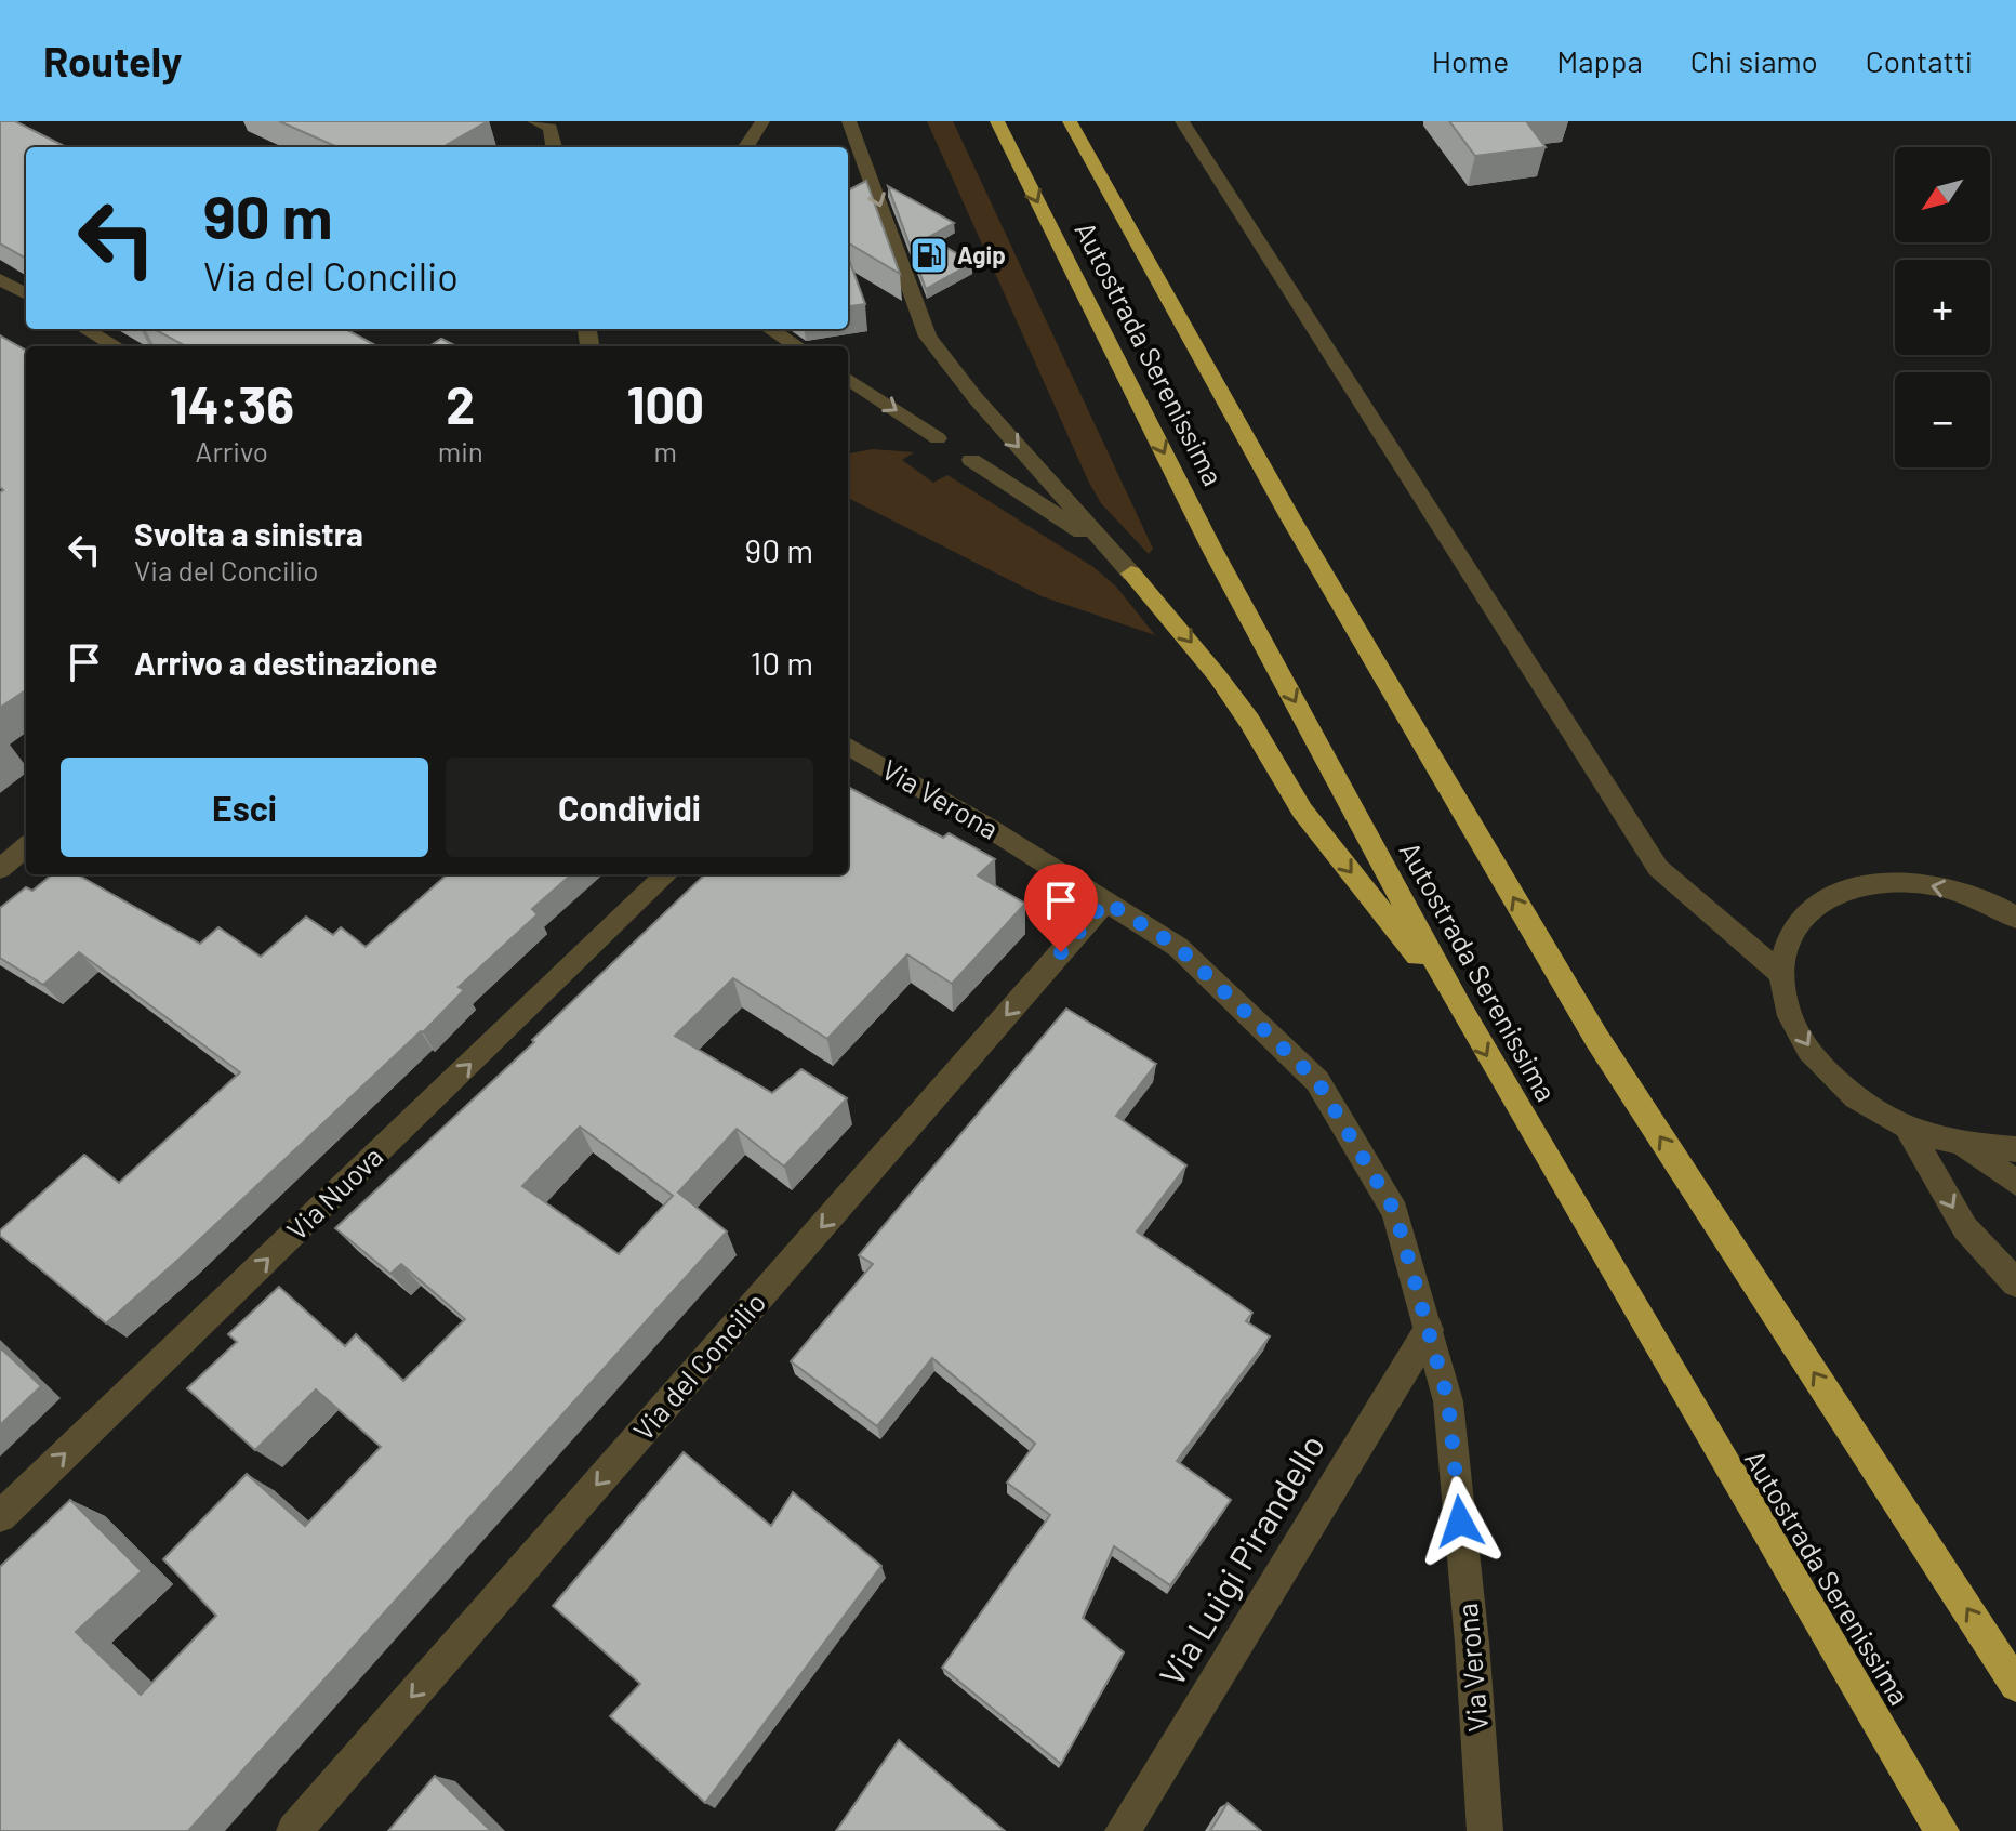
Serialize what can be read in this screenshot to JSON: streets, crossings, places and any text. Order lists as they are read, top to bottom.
{
  "streets": {
    "highway": ["Autostrada Serenissima"],
    "street": [
      "Via Verona",
      "Via Nuova",
      "Via del Concilio",
      "Via Luigi Pirandello"
    ]
  },
  "crossings": [
    ["Via Verona", "Via del Concilio"],
    ["Via Verona", "Via Luigi Pirandello"]
  ],
  "one_way": ["Via Nuova", "Via del Concilio"],
  "places": {
    "fuel station": ["Agip"]
  },
  "north": "bottom left",
  "page": {
    "header": "Routely",
    "nav": [
      "Home",
      "Mappa",
      "Chi siamo",
      "Contatti"
    ],
    "map_buttons": ["+", "−"],
    "turn": ["90 m", "Via del Concilio"],
    "eta": [
      "14:36",
      "Arrivo",
      "2",
      "min",
      "100",
      "m"
    ],
    "list": [
      {
        "name": "Svolta a sinistra",
        "note": "Via del Concilio",
        "value": "90 m"
      },
      {
        "name": "Arrivo a destinazione",
        "value": "10 m"
      }
    ],
    "buttons": ["Esci", "Condividi"]
  }
}
